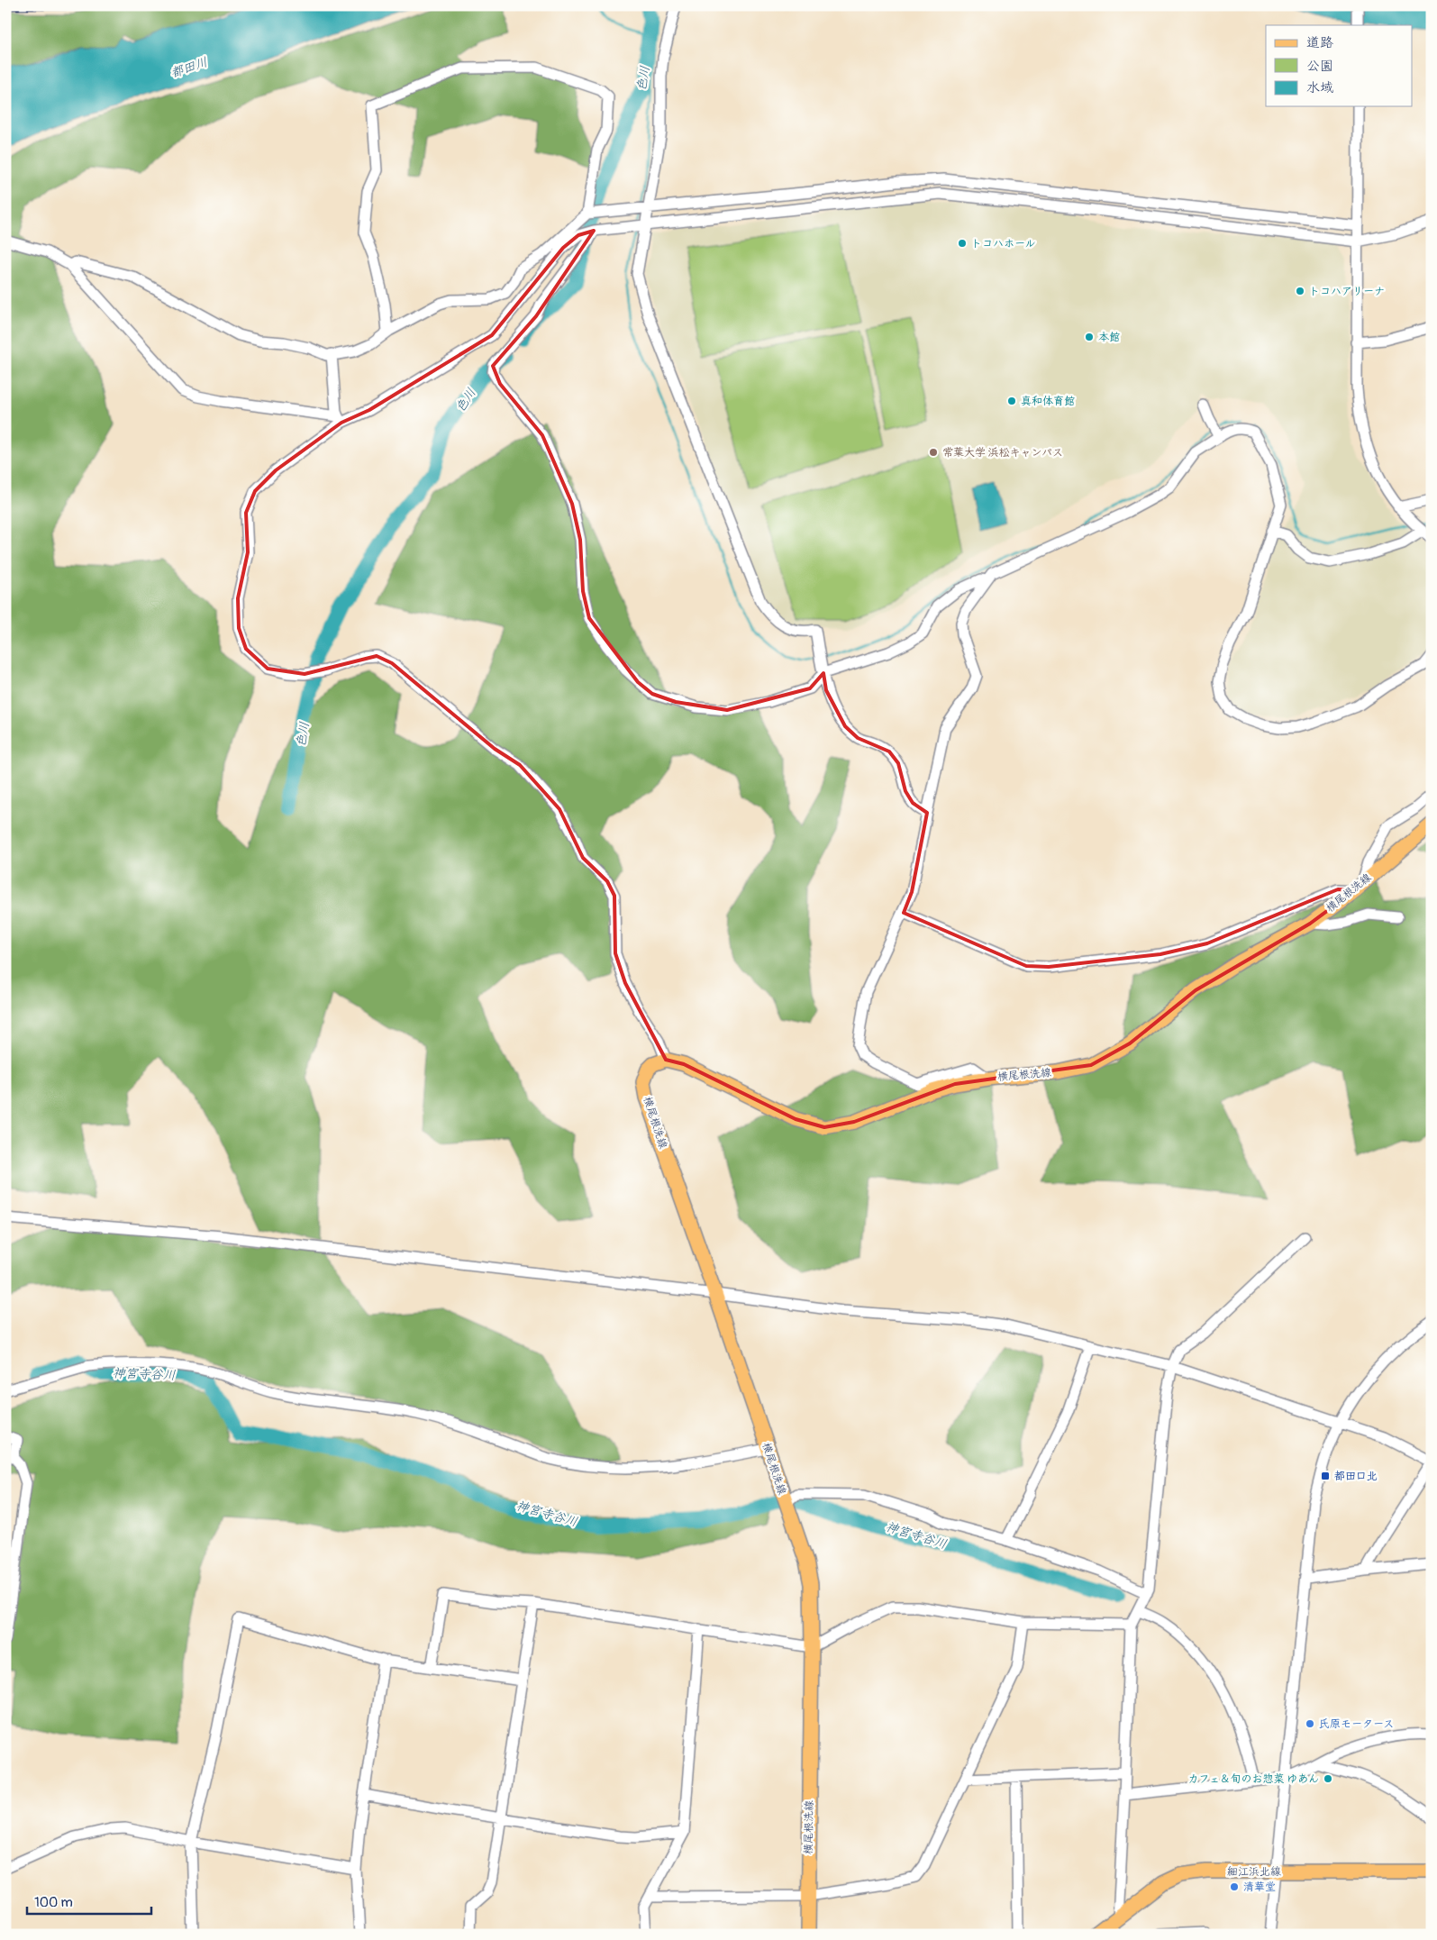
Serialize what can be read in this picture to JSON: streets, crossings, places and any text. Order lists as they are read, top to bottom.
{
  "streets": {
    "main road": ["横尾根洗線", "細江浜北線"]
  },
  "water": ["都田川", "色川", "神宮寺谷川"],
  "places": {
    "other": [
      "トコハホール",
      "トコハアリーナ",
      "本館",
      "真和体育館",
      "常葉大学 浜松キャンパス",
      "氏原モータース",
      "カフェ＆旬のお惣菜 ゆあん",
      "清華堂"
    ],
    "transit": ["都田口北"]
  },
  "legend": ["道路", "公園", "水域"],
  "scale_bar": "100 m"
}
